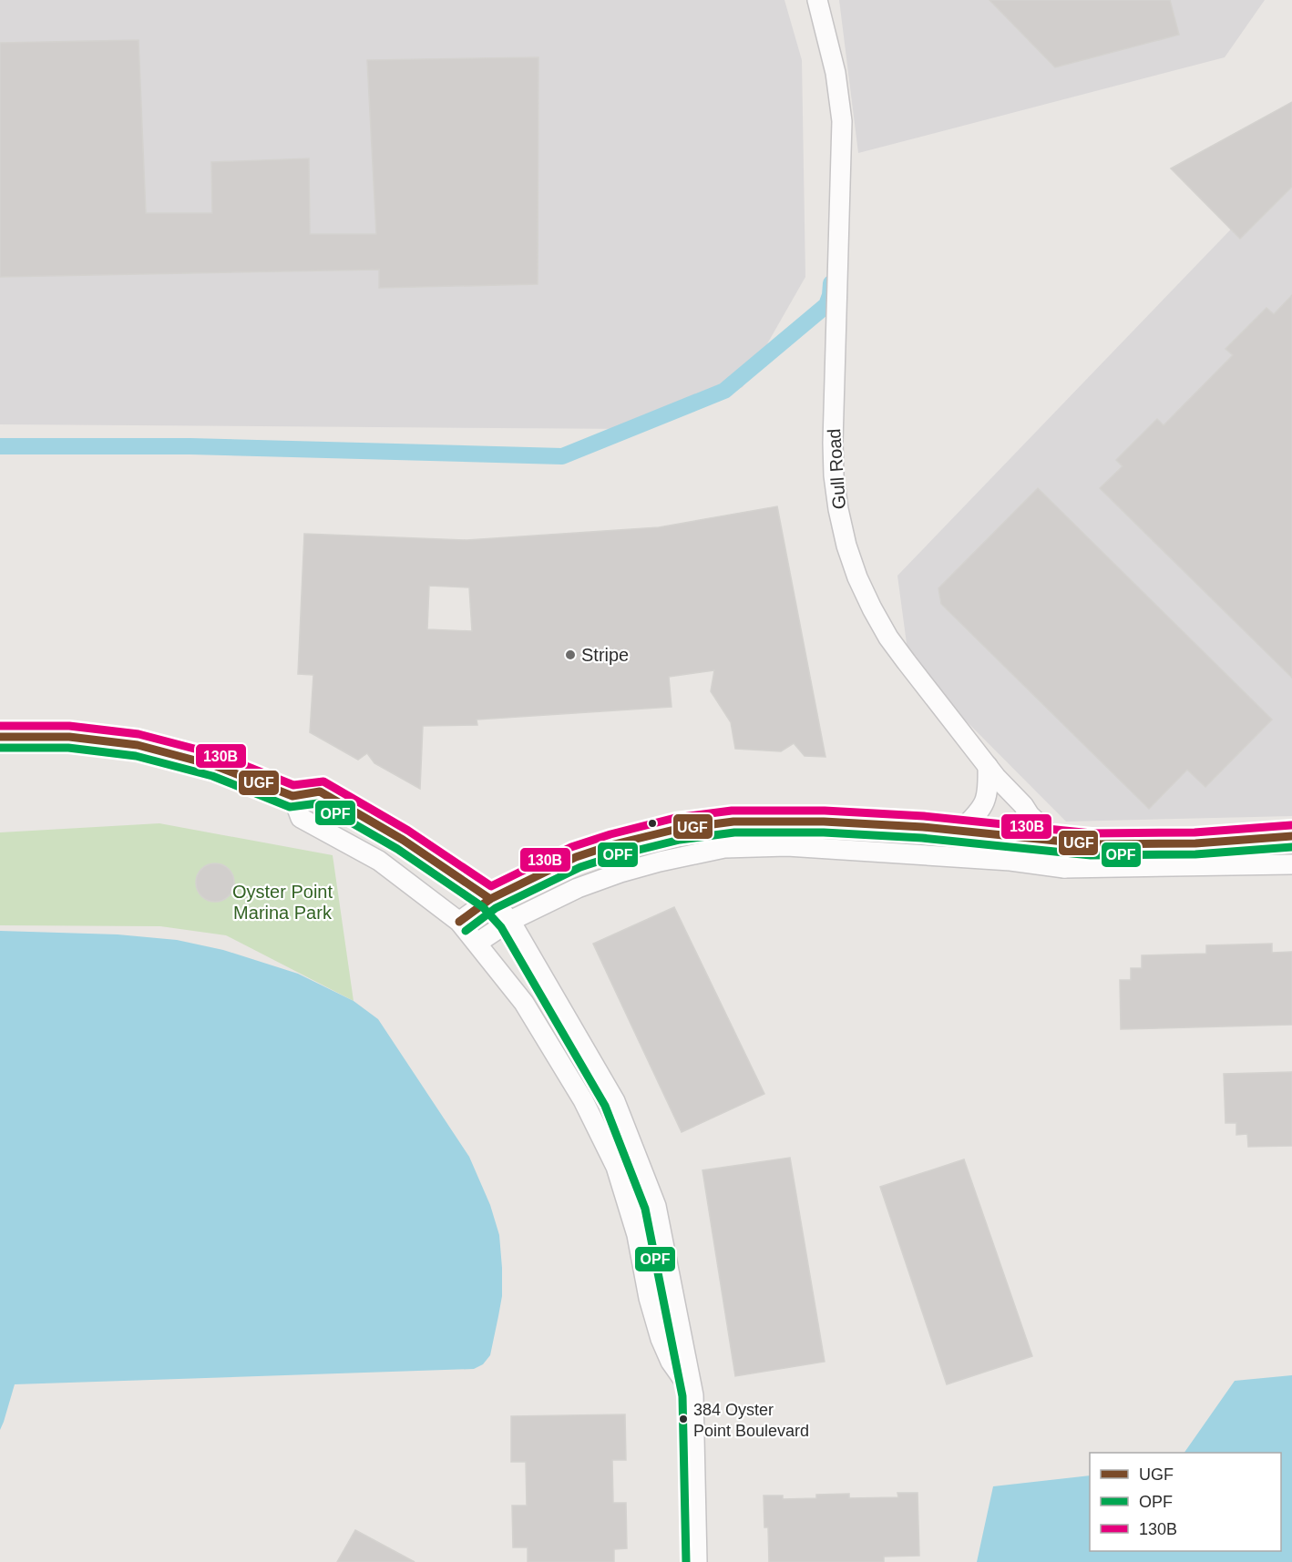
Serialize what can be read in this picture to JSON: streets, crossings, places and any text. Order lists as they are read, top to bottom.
{
  "streets": {
    "street": ["Gull Road"]
  },
  "parks": ["Oyster Point Marina Park"],
  "places": ["Stripe", "384 Oyster Point Boulevard"],
  "lines": ["transit line 130B", "transit line UGF", "transit line OPF"],
  "legend": ["UGF", "OPF", "130B"]
}
